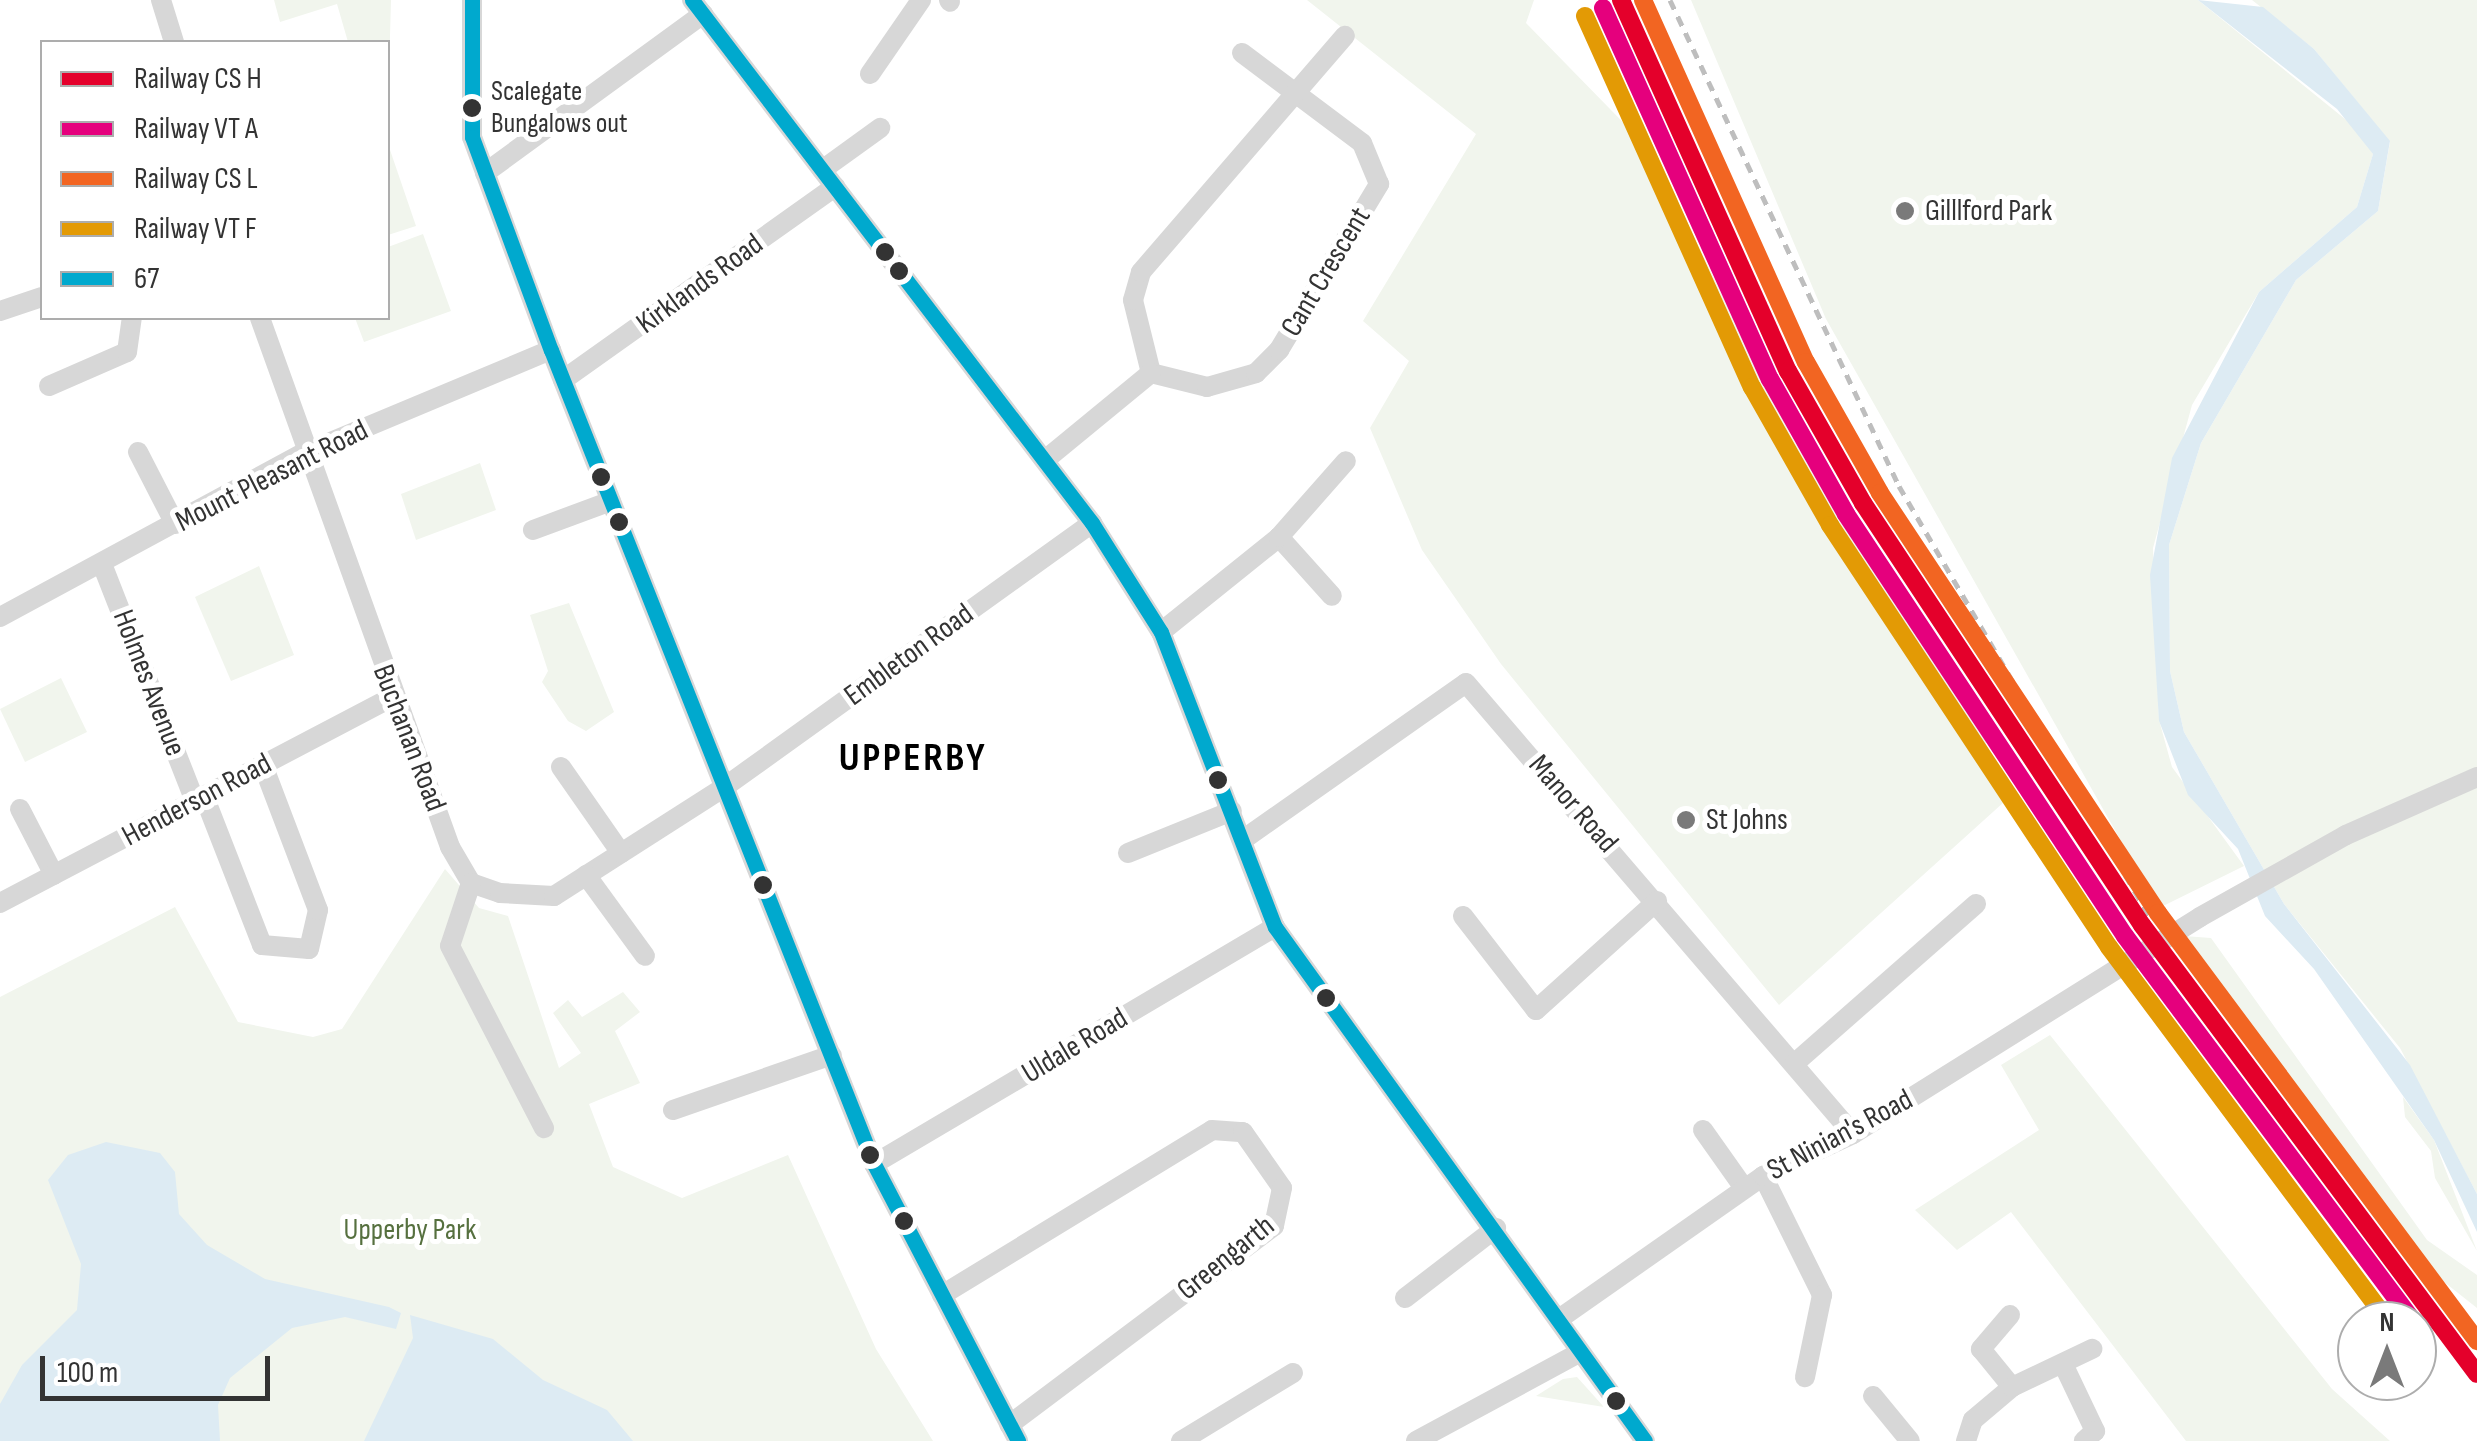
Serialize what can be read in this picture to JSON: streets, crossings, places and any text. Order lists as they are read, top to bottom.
{
  "streets": {
    "street": [
      "Cant Crescent",
      "Kirklands Road",
      "Mount Pleasant Road",
      "Embleton Road",
      "Holmes Avenue",
      "Buchanan Road",
      "Henderson Road",
      "Manor Road",
      "Uldale Road",
      "St Ninian's Road",
      "Greengarth"
    ]
  },
  "crossings": [
    ["Mount Pleasant Road", "Holmes Avenue"],
    ["Mount Pleasant Road", "Buchanan Road"],
    ["Holmes Avenue", "Henderson Road"],
    ["Buchanan Road", "Henderson Road"],
    ["Manor Road", "St Ninian's Road"]
  ],
  "districts": ["UPPERBY"],
  "parks": ["Upperby Park"],
  "places": ["Scalegate Bungalows out", "Gilllford Park", "St Johns"],
  "lines": ["transit line 67"],
  "legend": [
    "Railway CS H",
    "Railway VT A",
    "Railway CS L",
    "Railway VT F",
    "67"
  ],
  "scale_bar": "100 m",
  "north": "top"
}
